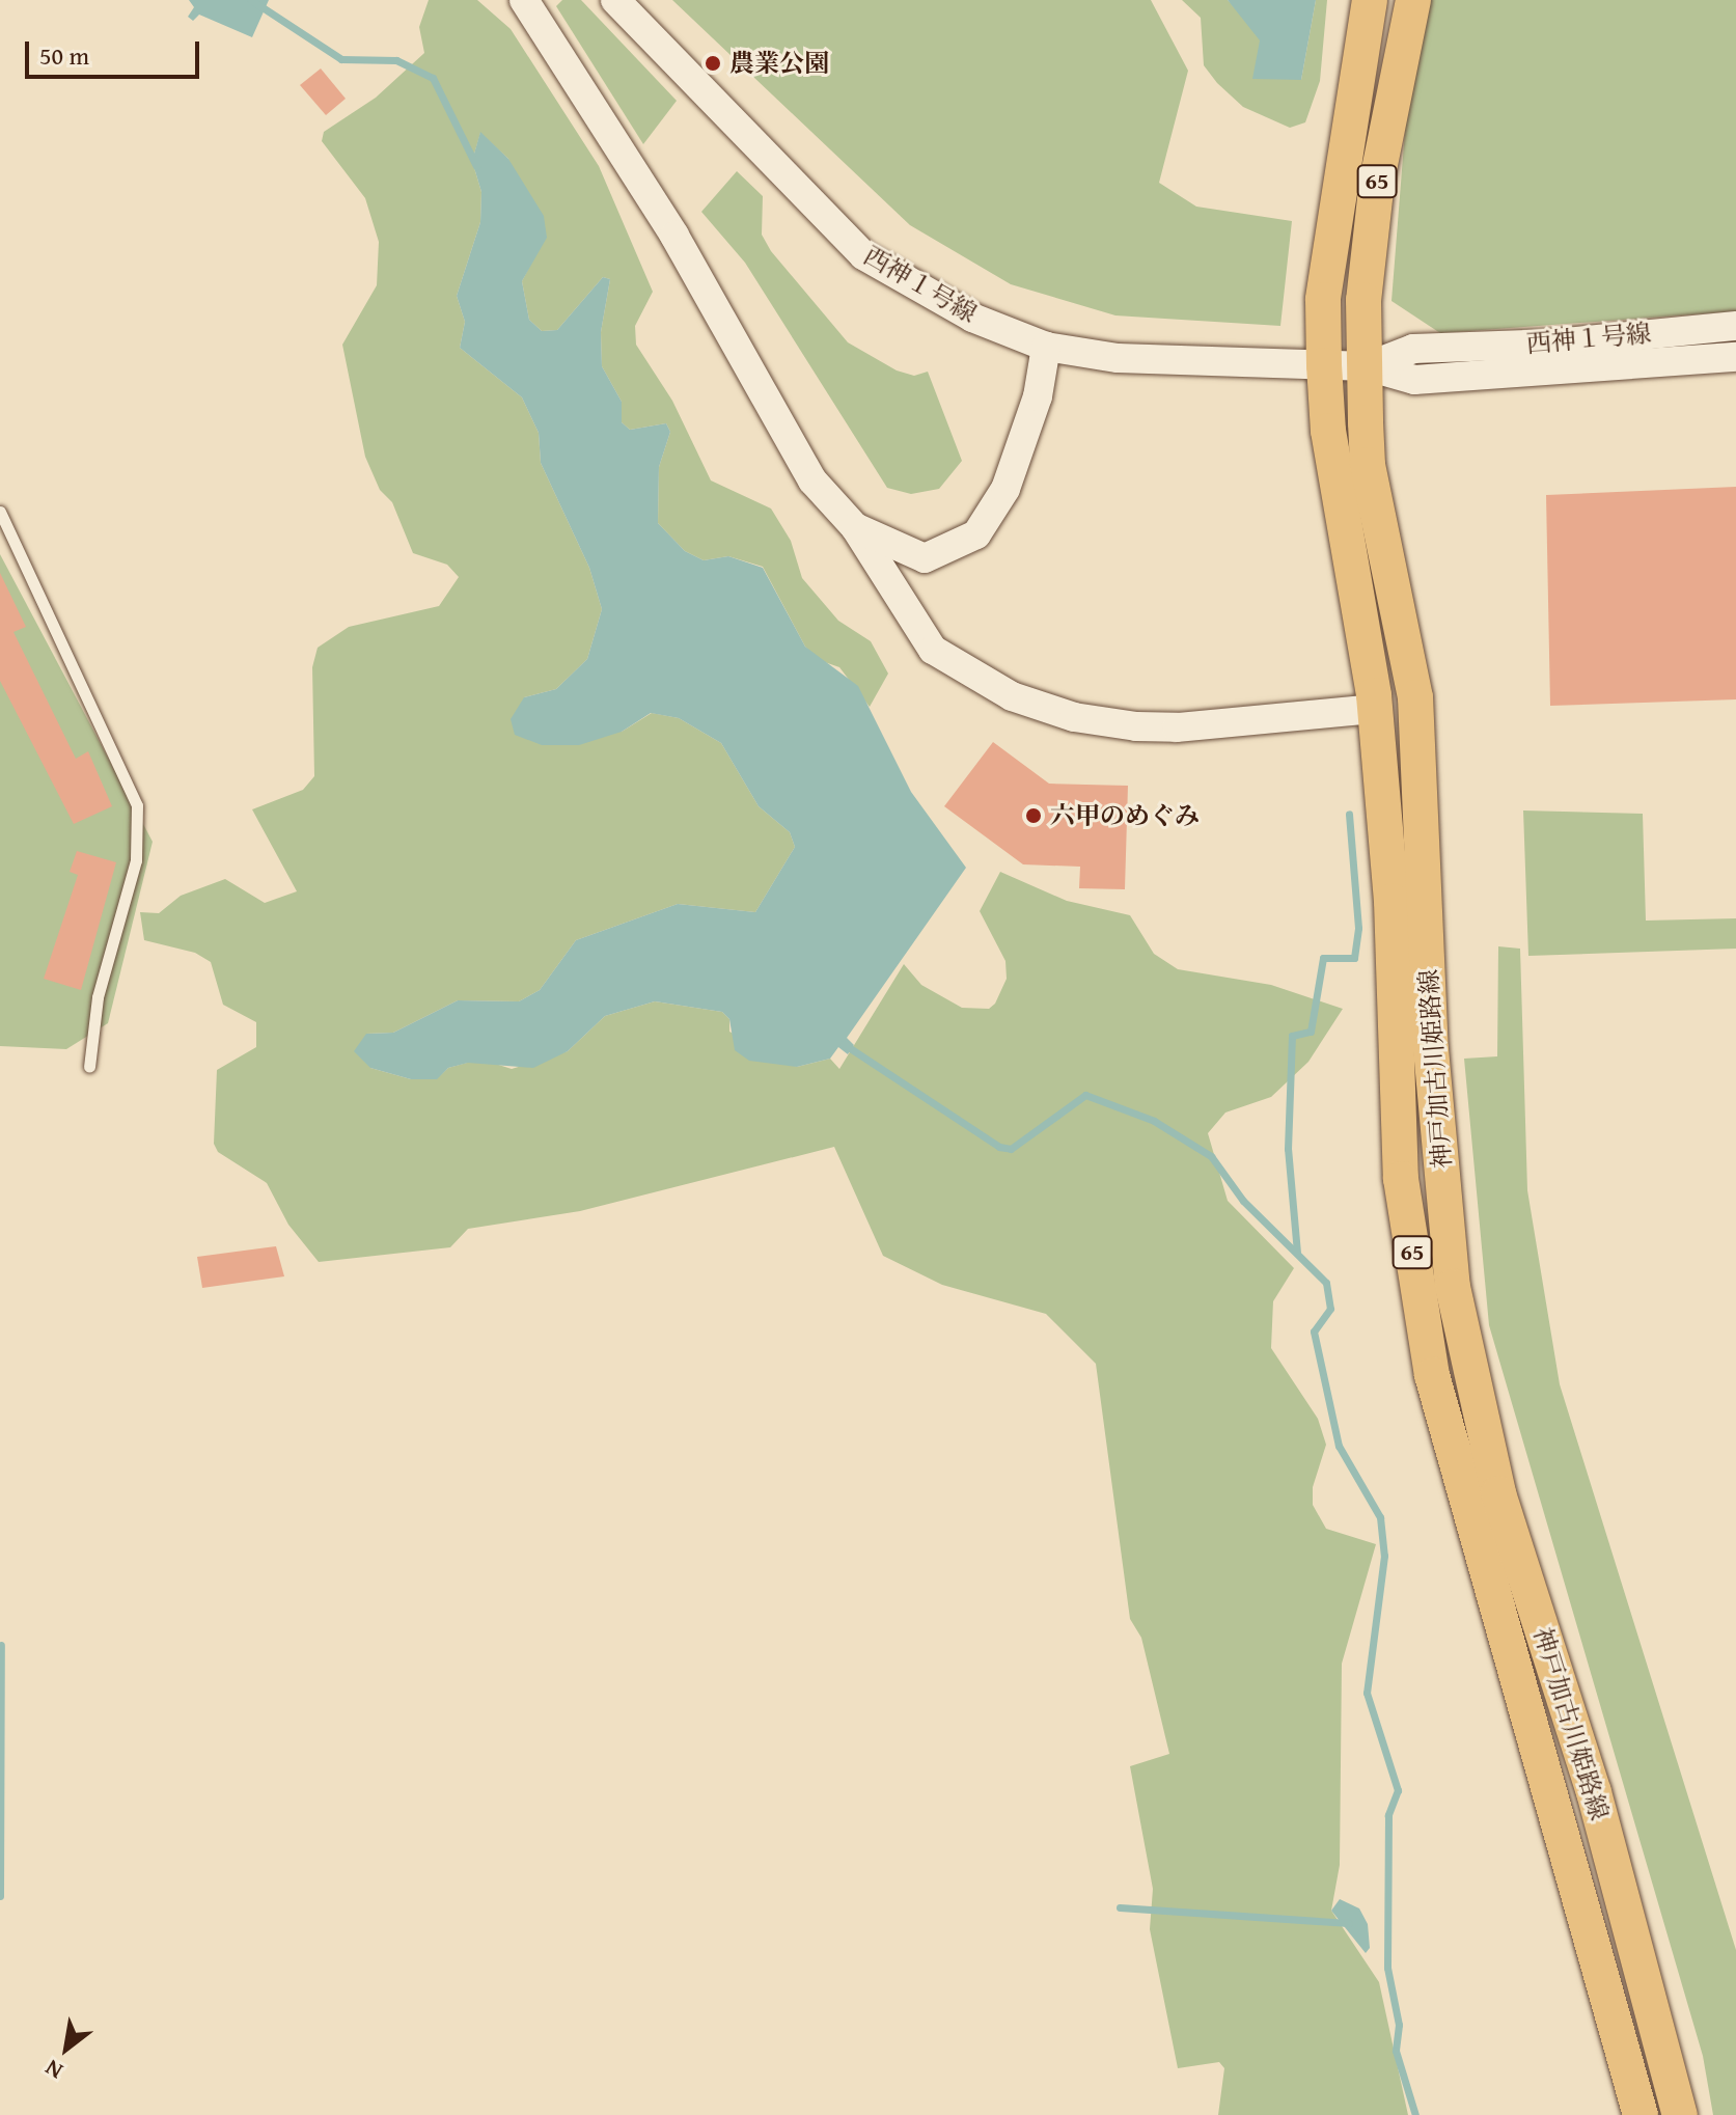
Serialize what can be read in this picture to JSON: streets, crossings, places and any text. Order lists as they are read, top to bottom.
{
  "streets": {
    "main road": ["65", "神戸加古川姫路線"],
    "street": ["西神１号線"]
  },
  "crossings": [
    ["西神１号線", "神戸加古川姫路線"]
  ],
  "places": ["農業公園", "六甲のめぐみ"],
  "scale_bar": "50 m",
  "north": "bottom left"
}
